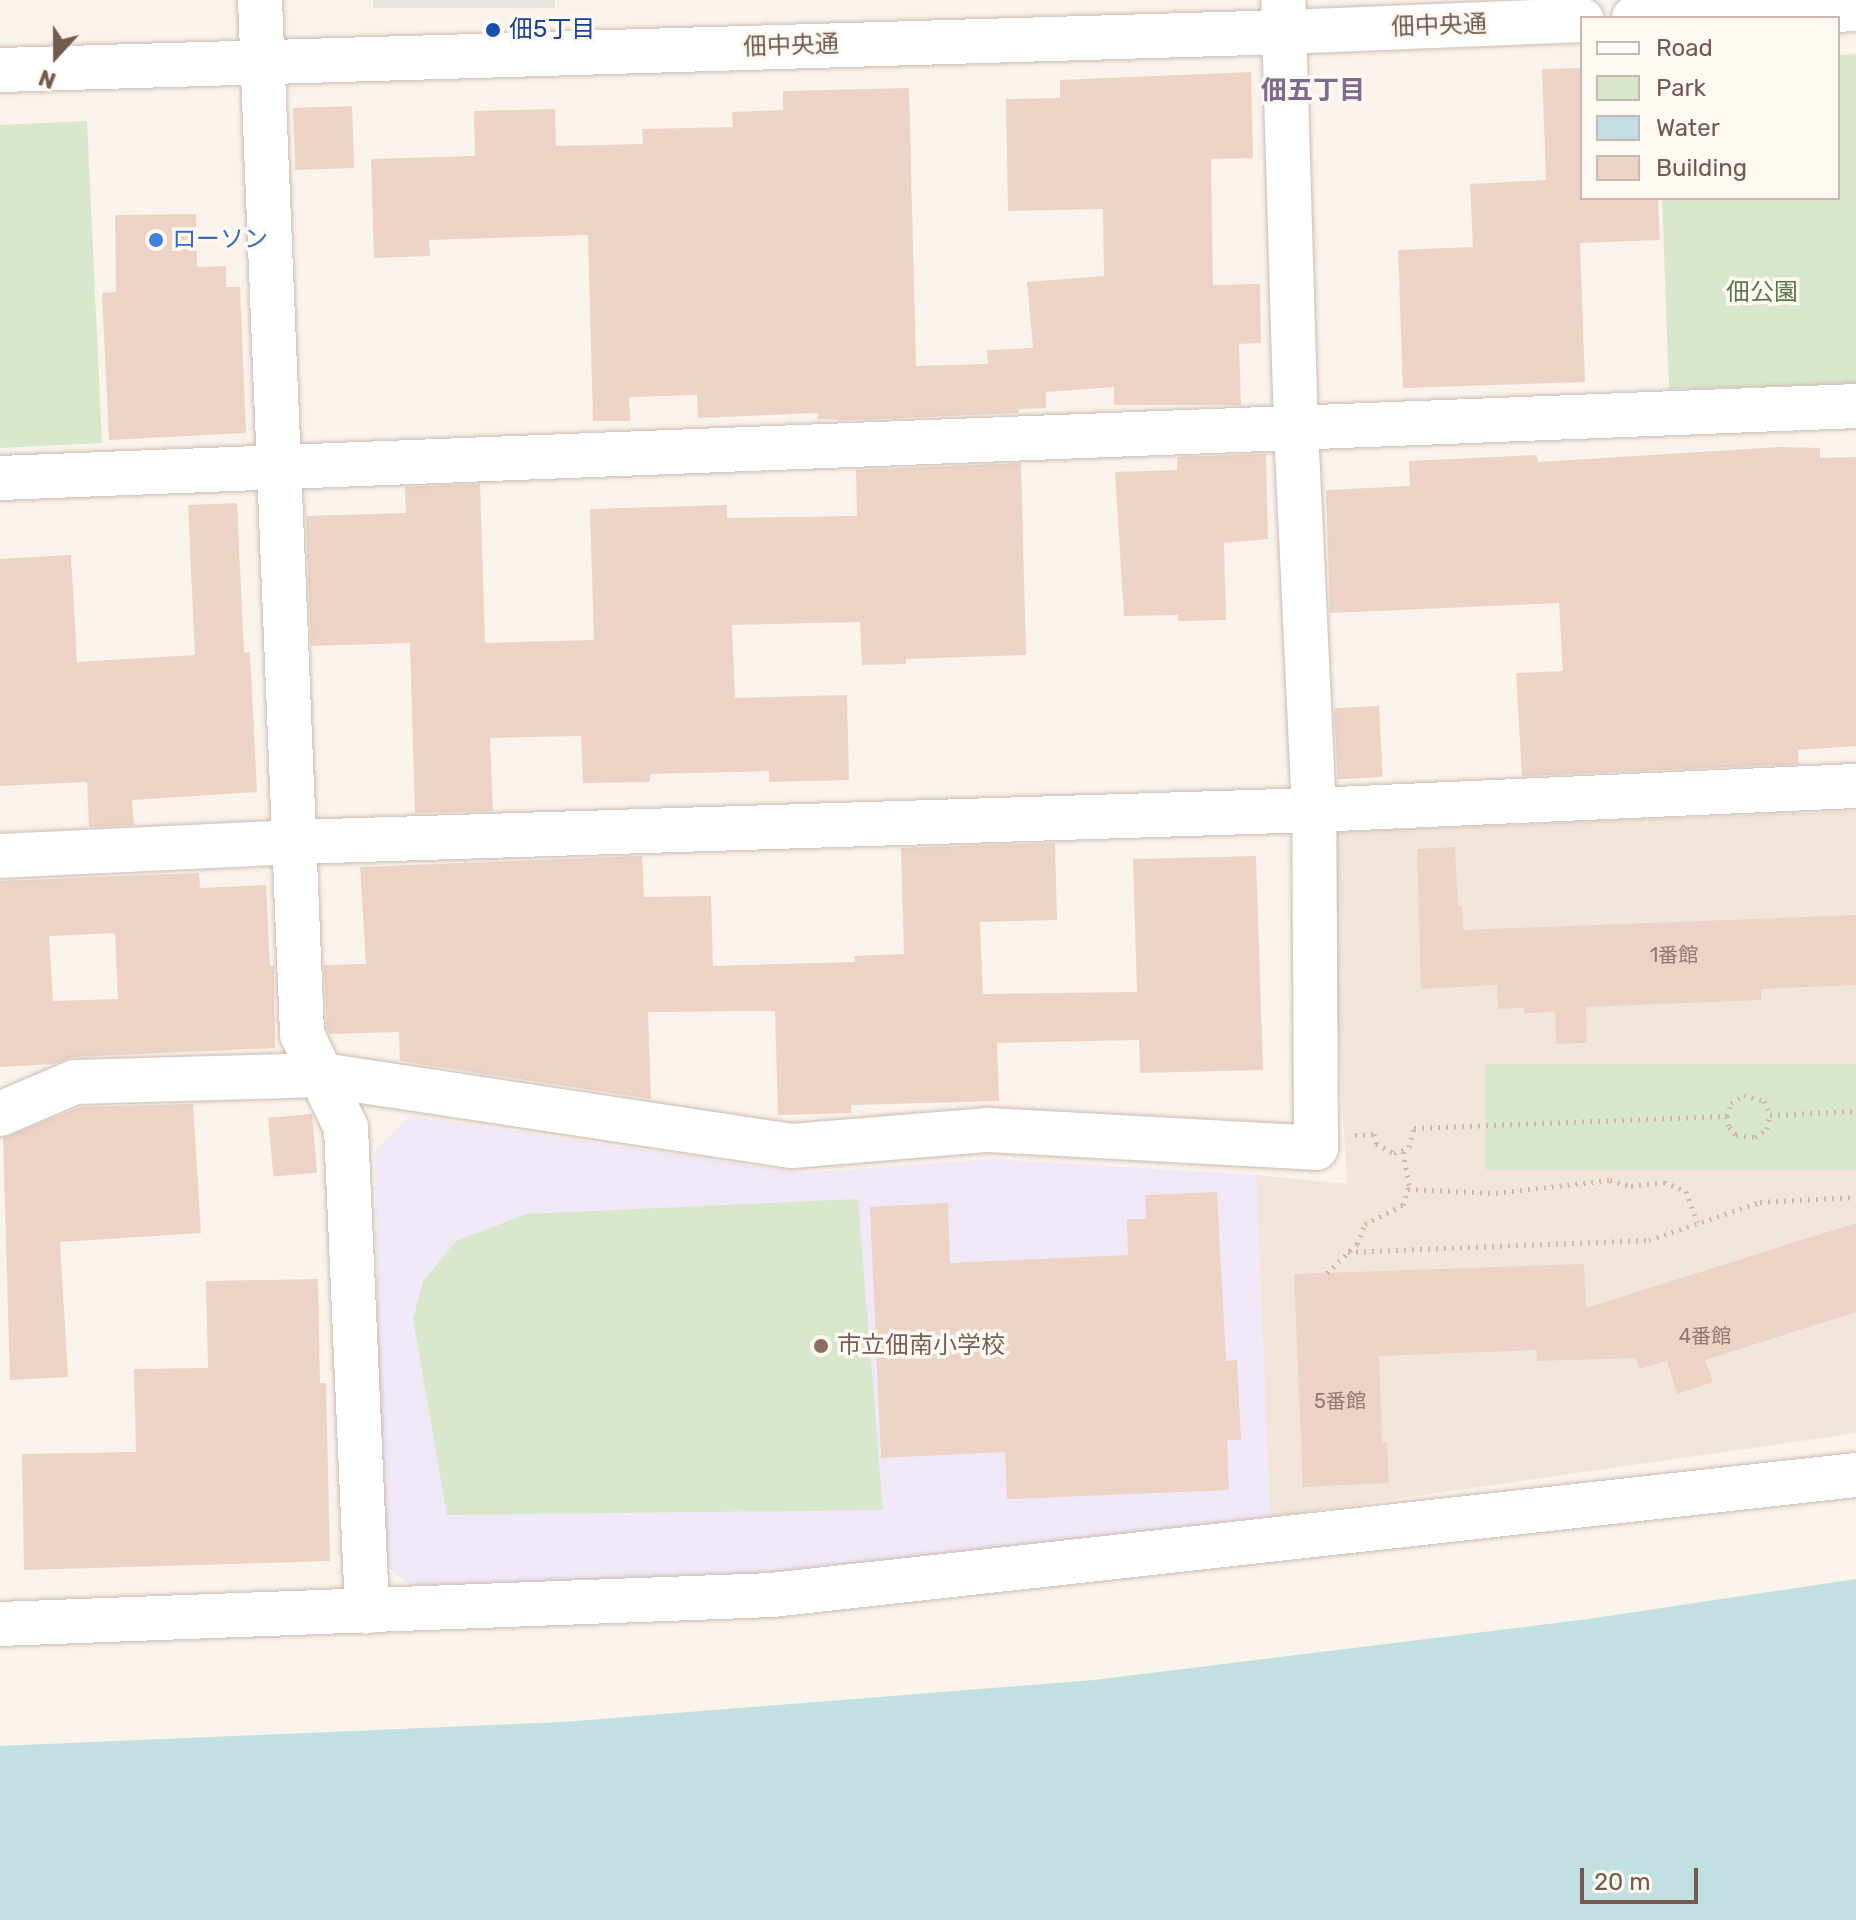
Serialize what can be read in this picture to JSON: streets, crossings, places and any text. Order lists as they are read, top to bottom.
{
  "streets": {
    "street": ["佃中央通"]
  },
  "districts": ["佃五丁目"],
  "parks": ["佃公園"],
  "places": ["佃5丁目", "ローソン", "市立佃南小学校"],
  "house_numbers": ["1番館", "4番館", "5番館"],
  "legend": [
    "Road",
    "Park",
    "Water",
    "Building"
  ],
  "scale_bar": "20 m",
  "north": "bottom"
}
